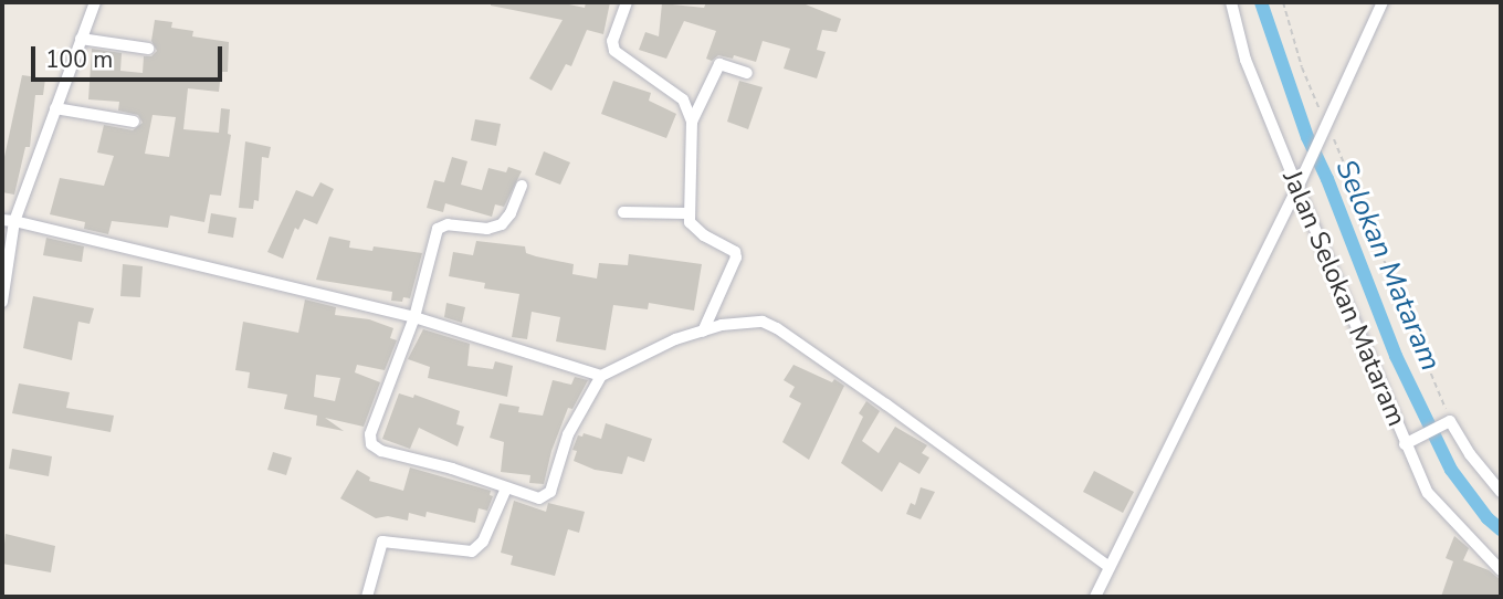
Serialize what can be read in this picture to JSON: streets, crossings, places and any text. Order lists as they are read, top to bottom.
{
  "streets": {
    "street": ["Jalan Selokan Mataram"]
  },
  "water": ["Selokan Mataram"],
  "scale_bar": "100 m"
}
